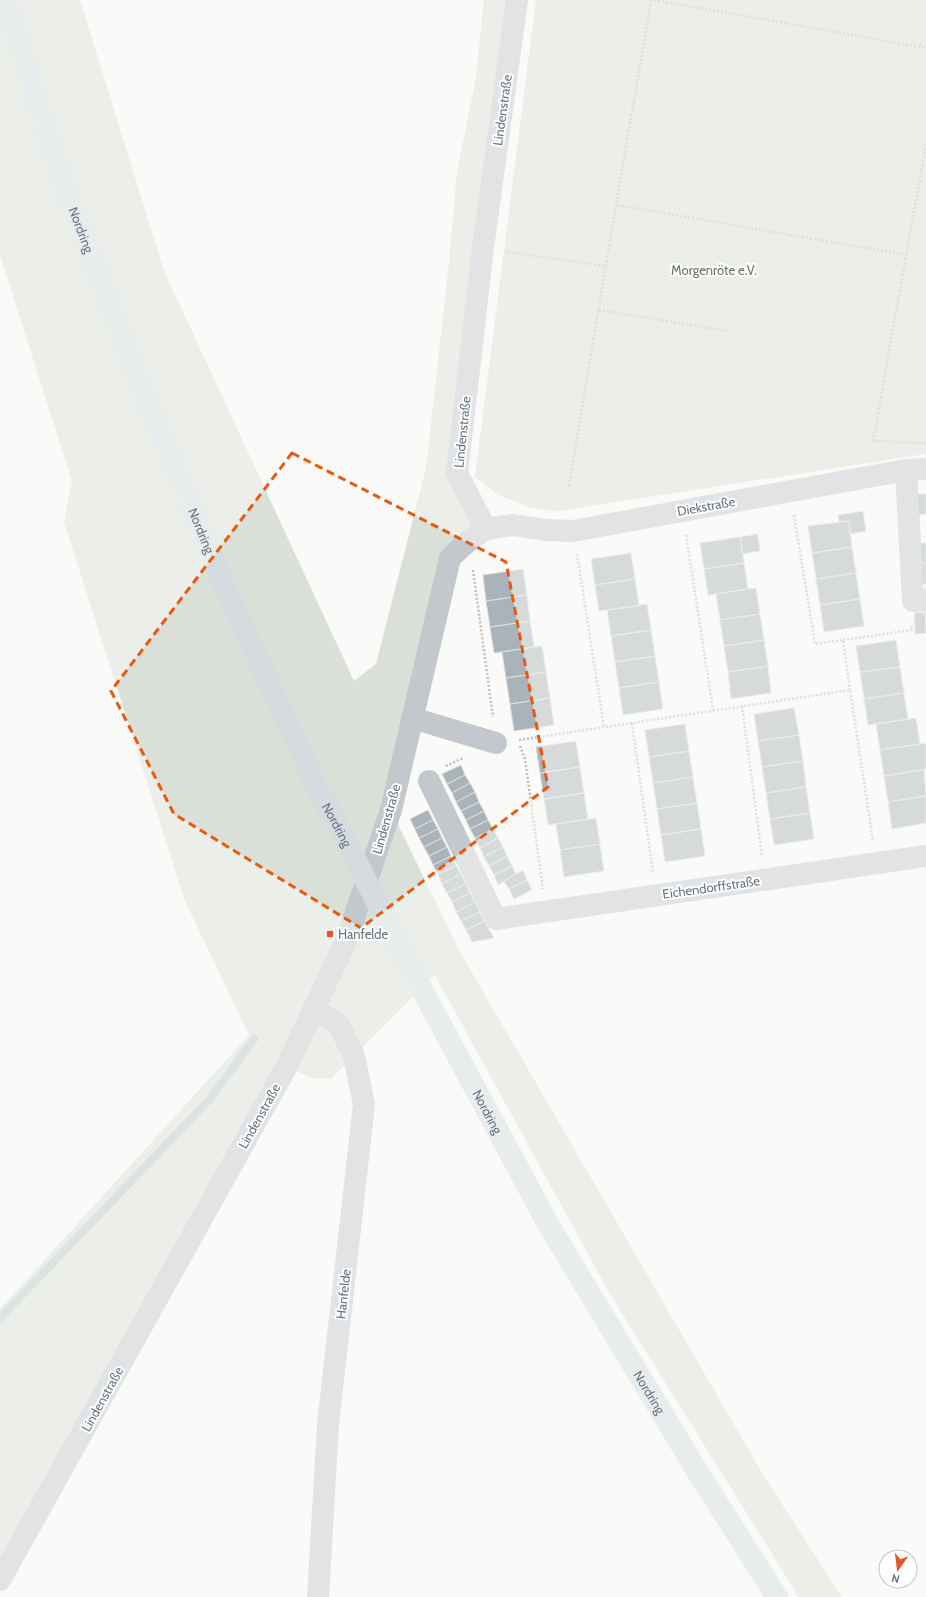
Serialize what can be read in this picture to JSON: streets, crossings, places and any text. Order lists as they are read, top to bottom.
{
  "streets": {
    "main road": ["Nordring"],
    "street": [
      "Lindenstraße",
      "Diekstraße",
      "Eichendorffstraße",
      "Hanfelde"
    ]
  },
  "crossings": [
    ["Lindenstraße", "Diekstraße"],
    ["Lindenstraße", "Hanfelde"]
  ],
  "parks": ["Morgenröte e.V."],
  "places": {
    "transit": ["Hanfelde"]
  },
  "north": "bottom"
}
